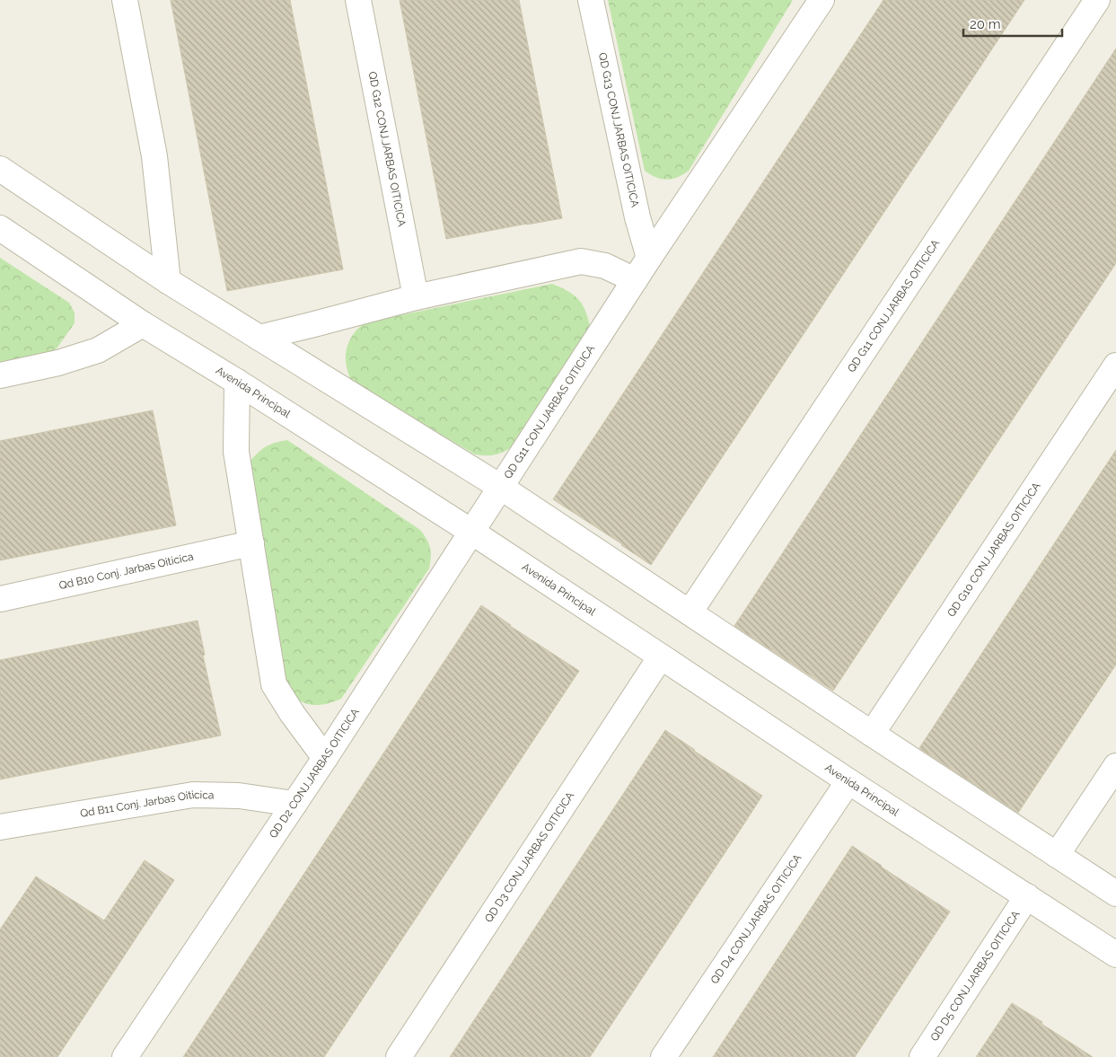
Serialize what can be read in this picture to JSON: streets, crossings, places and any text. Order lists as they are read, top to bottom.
{
  "streets": {
    "street": [
      "QD G13 CONJ.JARBAS OITICICA",
      "QD G12 CONJ.JARBAS OITICICA",
      "QD G11 CONJ.JARBAS OITICICA",
      "Avenida Principal",
      "QD G10 CONJ.JARBAS OITICICA",
      "Qd B10 Conj. Jarbas Oiticica",
      "QD D2 CONJ.JARBAS OITICICA",
      "Qd B11 Conj. Jarbas Oiticica",
      "QD D3 CONJ.JARBAS OITICICA",
      "QD D4 CONJ.JARBAS OITICICA",
      "QD D5 CONJ.JARBAS OITICICA"
    ]
  },
  "crossings": [
    ["QD G13 CONJ.JARBAS OITICICA", "QD G11 CONJ.JARBAS OITICICA"],
    ["QD G11 CONJ.JARBAS OITICICA", "QD D2 CONJ.JARBAS OITICICA"],
    ["Avenida Principal", "QD D2 CONJ.JARBAS OITICICA"],
    ["Avenida Principal", "QD D3 CONJ.JARBAS OITICICA"],
    ["Avenida Principal", "QD D4 CONJ.JARBAS OITICICA"],
    ["Avenida Principal", "QD D5 CONJ.JARBAS OITICICA"],
    ["QD D2 CONJ.JARBAS OITICICA", "Qd B11 Conj. Jarbas Oiticica"]
  ],
  "scale_bar": "20 m"
}
